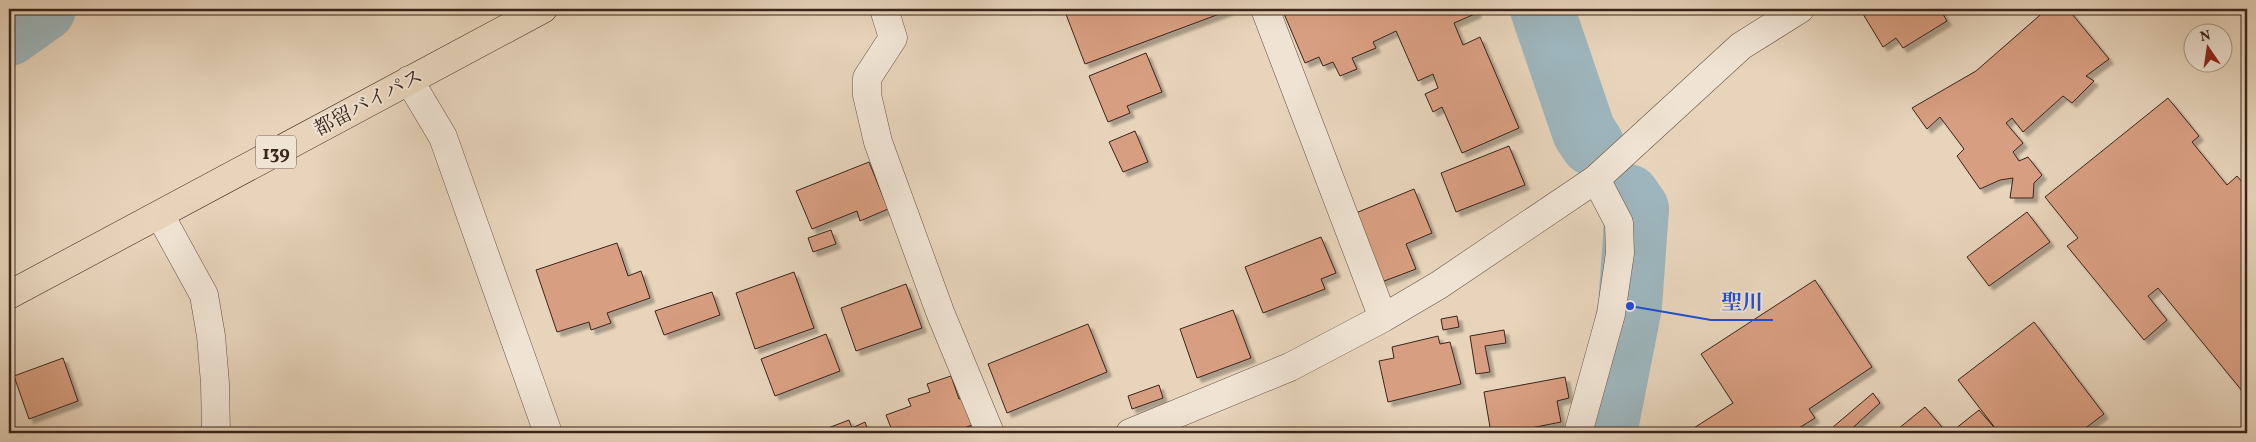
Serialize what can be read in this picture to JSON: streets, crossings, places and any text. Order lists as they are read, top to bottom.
{
  "streets": {
    "highway": ["都留バイパス", "139"]
  },
  "places": ["聖川"],
  "north": "top"
}
